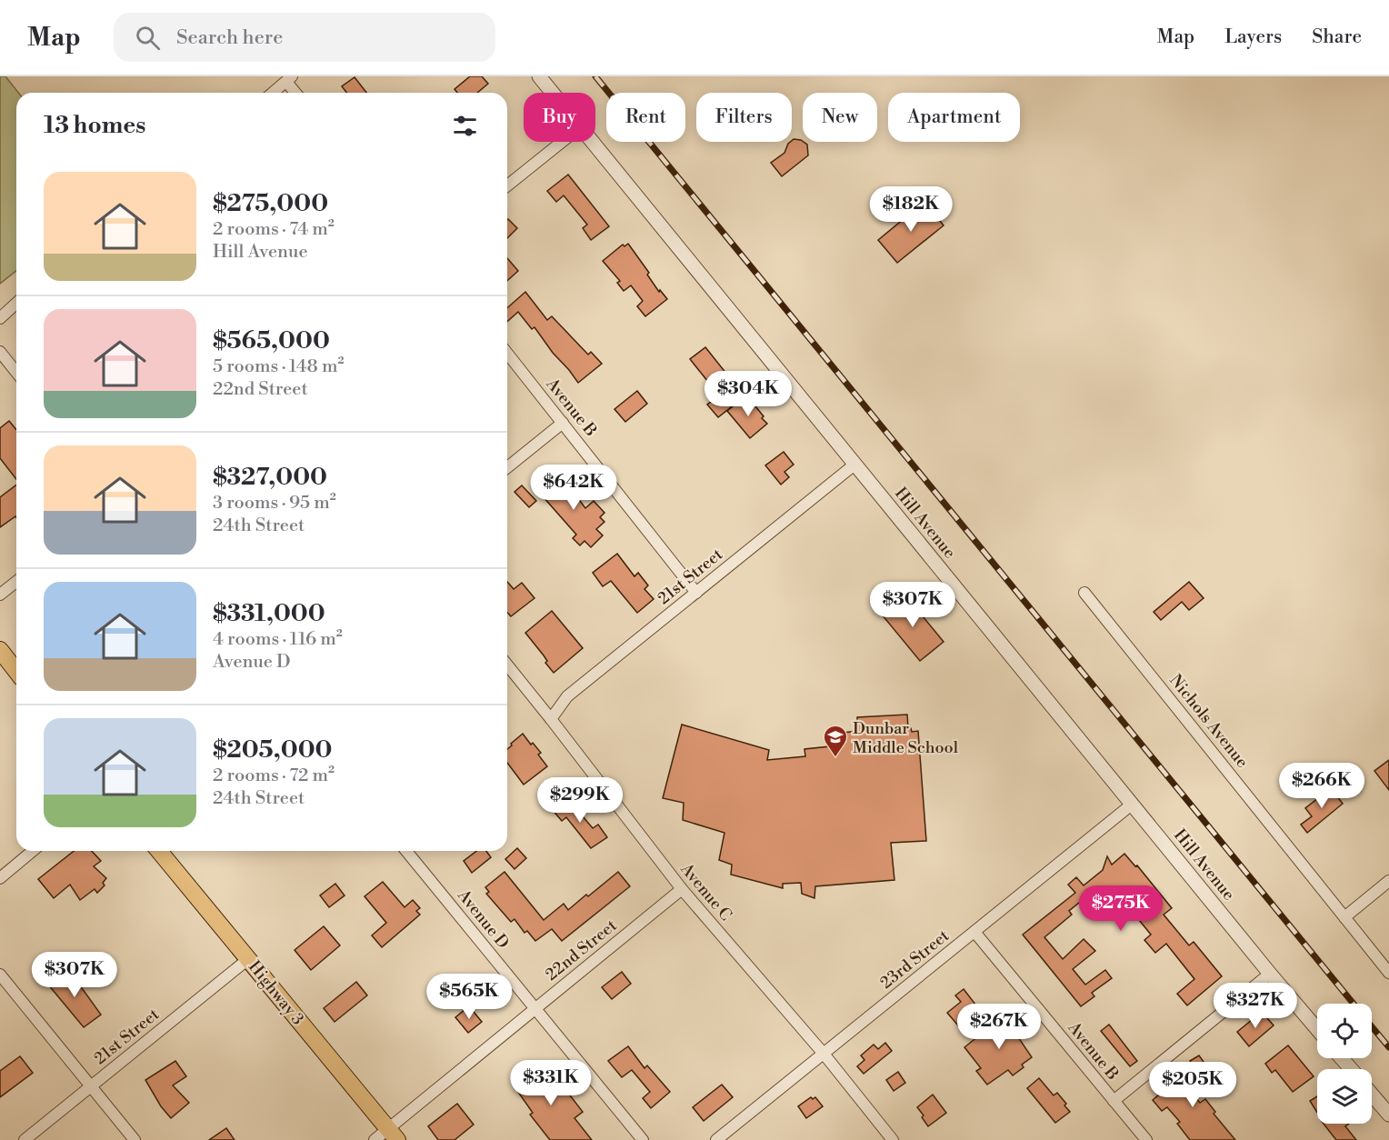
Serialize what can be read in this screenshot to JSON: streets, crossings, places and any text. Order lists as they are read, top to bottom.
{
  "streets": {
    "main road": ["Highway 3"],
    "street": [
      "Avenue B",
      "Hill Avenue",
      "21st Street",
      "Nichols Avenue",
      "Avenue C",
      "Avenue D",
      "22nd Street",
      "23rd Street"
    ]
  },
  "crossings": [
    ["Avenue B", "21st Street"],
    ["Avenue B", "23rd Street"],
    ["Hill Avenue", "21st Street"],
    ["Hill Avenue", "23rd Street"],
    ["21st Street", "Avenue C"],
    ["21st Street", "Highway 3"],
    ["Avenue C", "22nd Street"],
    ["Avenue C", "23rd Street"],
    ["Avenue D", "22nd Street"],
    ["22nd Street", "Highway 3"]
  ],
  "places": {
    "school or university": ["Dunbar Middle School"]
  },
  "page": {
    "header": "Map",
    "search": "Search here",
    "nav": ["Map", "Layers", "Share"],
    "chip": [
      "Buy",
      "Rent",
      "Filters",
      "New",
      "Apartment"
    ],
    "heading": "13 homes",
    "list": [
      {
        "name": "$275,000",
        "note": "2 rooms · 74 m² · Hill Avenue"
      },
      {
        "name": "$565,000",
        "note": "5 rooms · 148 m² · 22nd Street"
      },
      {
        "name": "$327,000",
        "note": "3 rooms · 95 m² · 24th Street"
      },
      {
        "name": "$331,000",
        "note": "4 rooms · 116 m² · Avenue D"
      },
      {
        "name": "$205,000",
        "note": "2 rooms · 72 m² · 24th Street"
      }
    ],
    "price": [
      "$182K",
      "$304K",
      "$642K",
      "$307K",
      "$266K",
      "$299K",
      "$275K",
      "$307K",
      "$565K",
      "$327K",
      "$267K",
      "$331K",
      "$205K"
    ]
  }
}
